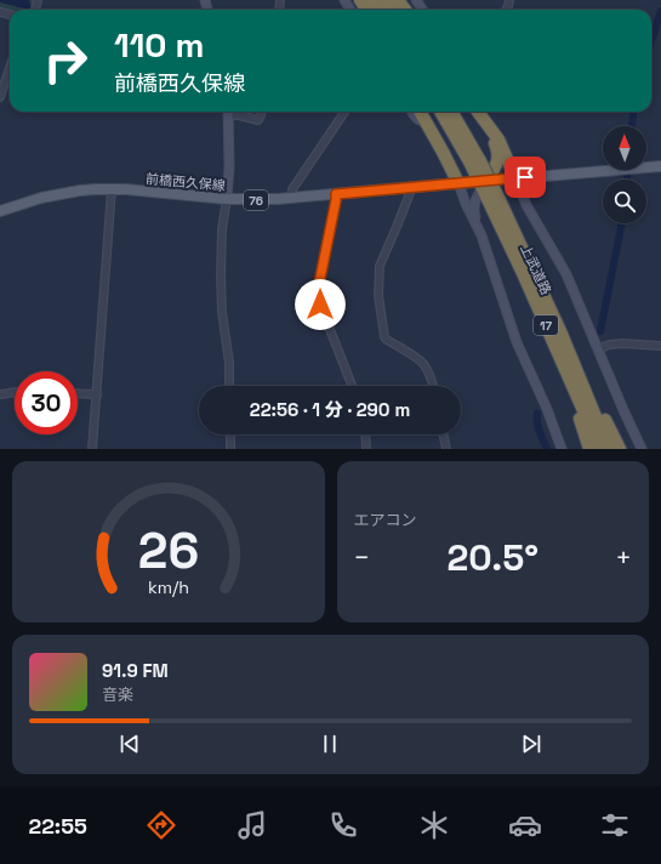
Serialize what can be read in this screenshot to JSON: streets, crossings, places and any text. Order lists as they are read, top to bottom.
{
  "streets": {
    "highway": ["上武道路", "17"],
    "main road": ["前橋西久保線", "76"]
  },
  "crossings": [
    ["上武道路", "17"]
  ],
  "north": "top",
  "page": {
    "turn": ["110 m", "前橋西久保線"],
    "limit": "30",
    "trip": "22:56 · 1 分 · 290 m",
    "tile": "エアコン",
    "heat": ["−", "20.5°", "+"],
    "song": ["91.9 FM", "音楽"],
    "tabs": "22:55",
    "gauge": ["26", "km/h"]
  }
}
